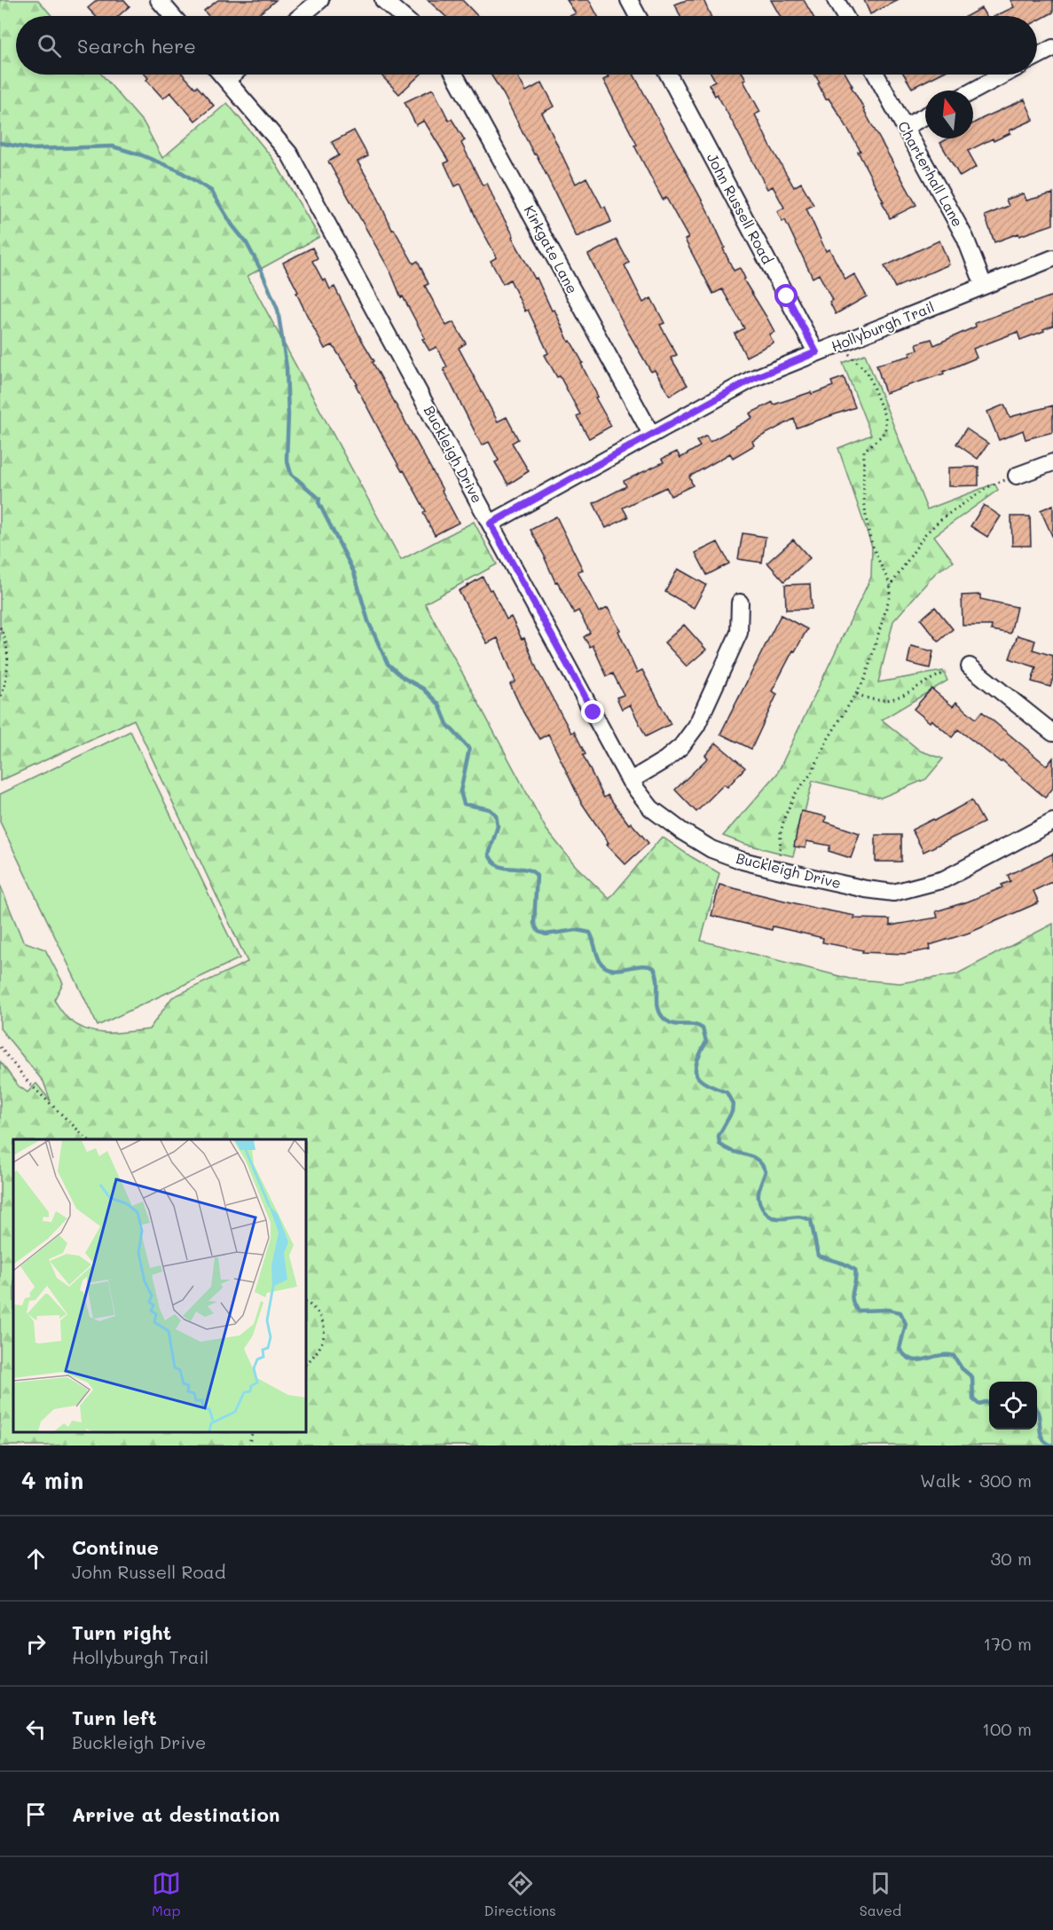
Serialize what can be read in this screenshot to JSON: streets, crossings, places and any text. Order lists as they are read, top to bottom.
{
  "streets": {
    "street": [
      "Charterhall Lane",
      "John Russell Road",
      "Kirkgate Lane",
      "Hollyburgh Trail",
      "Buckleigh Drive"
    ]
  },
  "crossings": [
    ["Charterhall Lane", "Hollyburgh Trail"],
    ["John Russell Road", "Hollyburgh Trail"],
    ["Kirkgate Lane", "Hollyburgh Trail"],
    ["Hollyburgh Trail", "Buckleigh Drive"]
  ],
  "north": "top",
  "page": {
    "search": "Search here",
    "heading": ["4 min", "Walk · 300 m"],
    "list": [
      ["Continue", "John Russell Road", "30 m"],
      ["Turn right", "Hollyburgh Trail", "170 m"],
      ["Turn left", "Buckleigh Drive", "100 m"],
      "Arrive at destination"
    ],
    "nav": ["Map", "Directions", "Saved"]
  }
}
